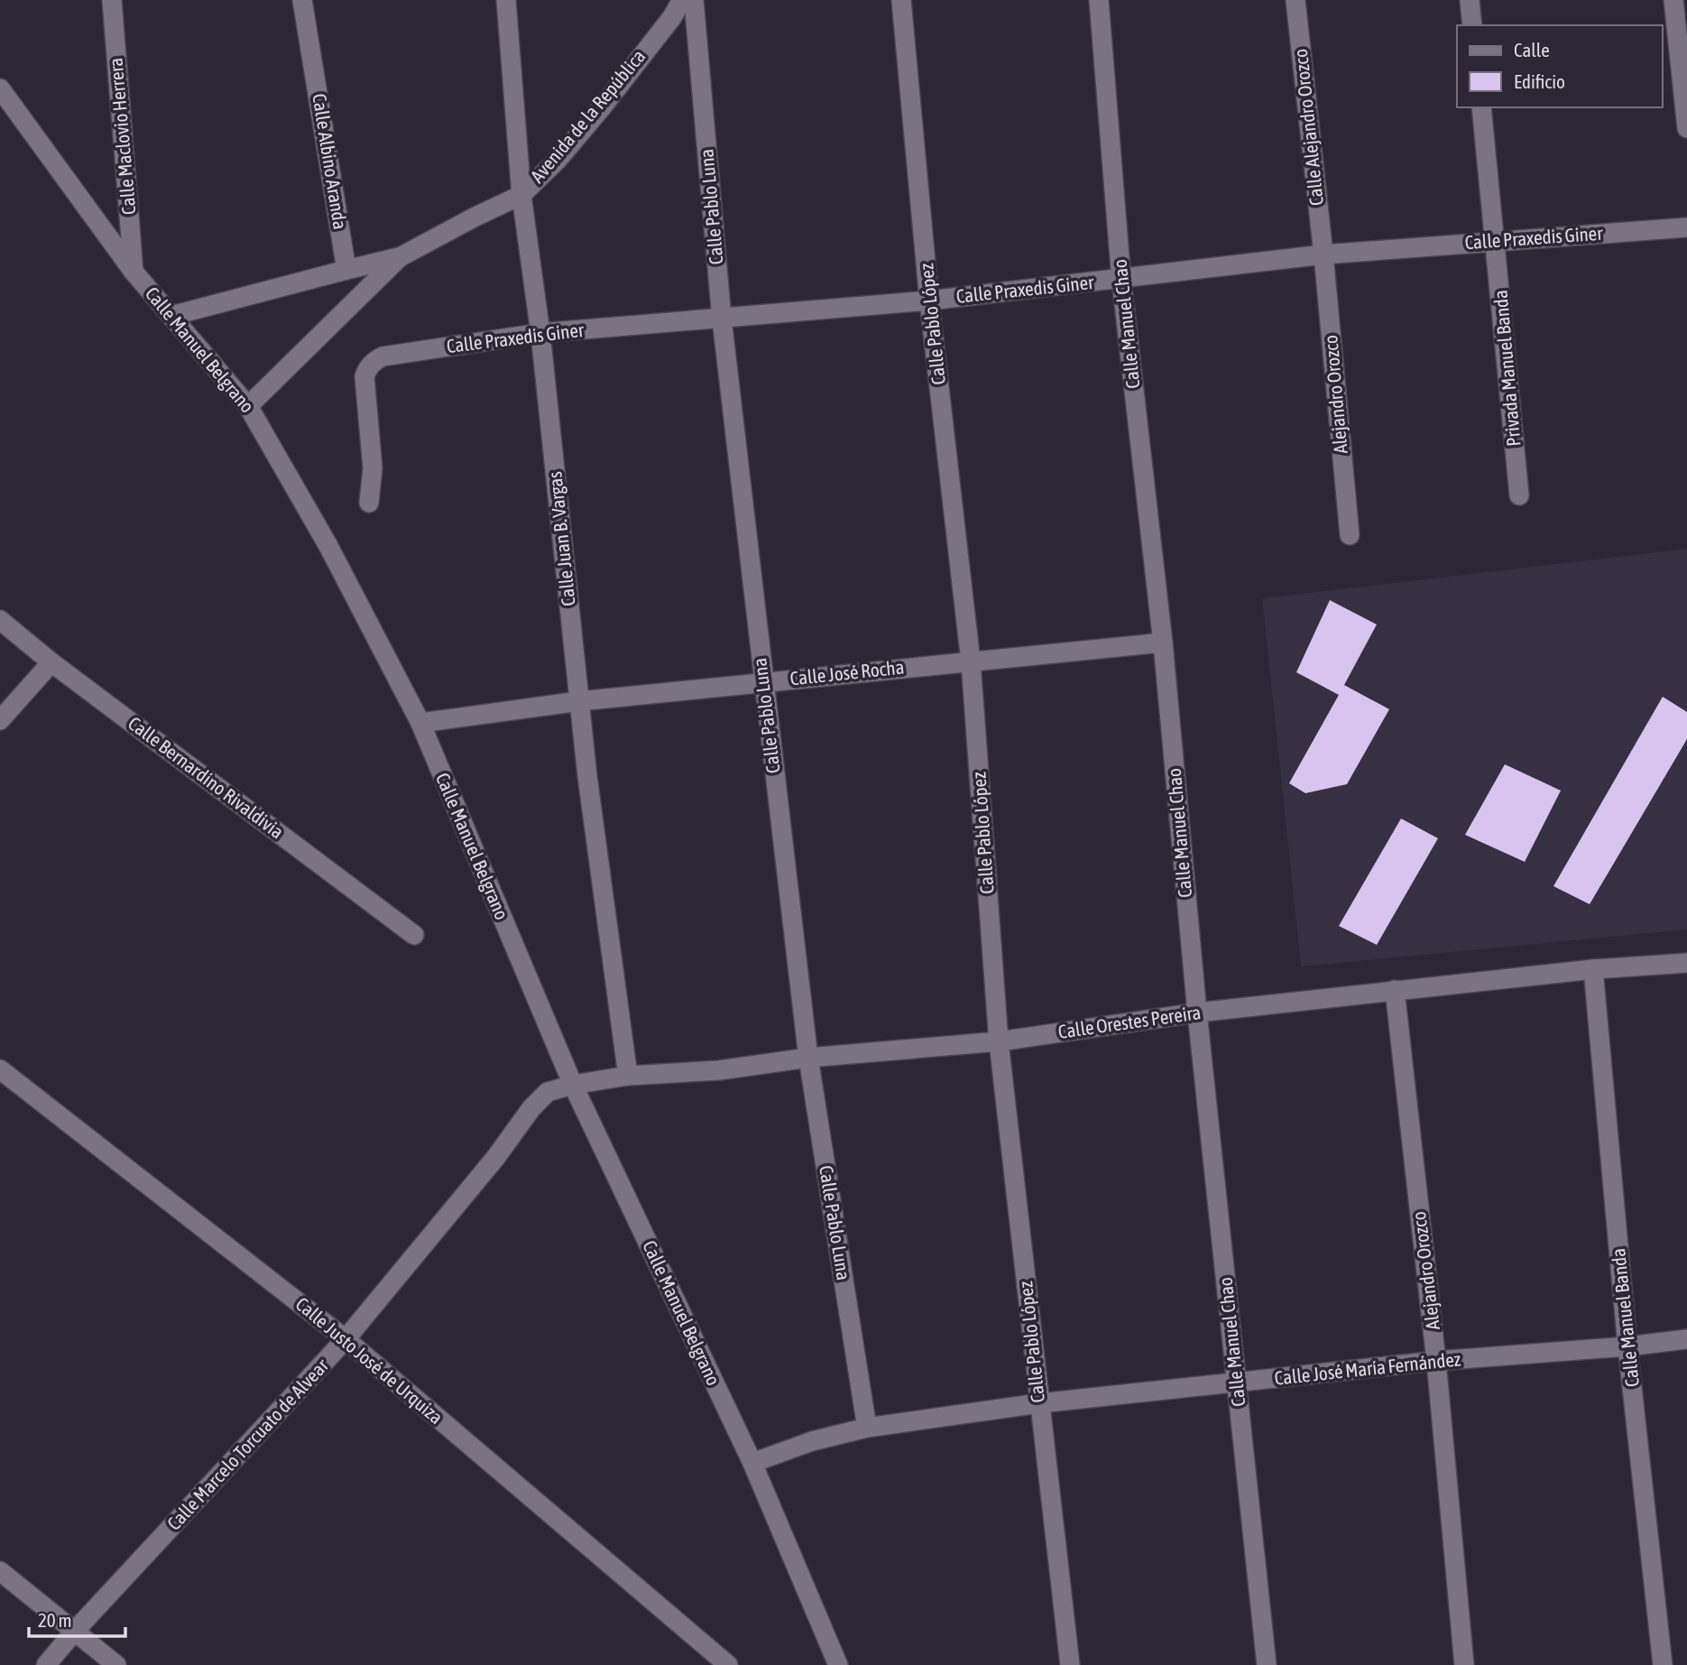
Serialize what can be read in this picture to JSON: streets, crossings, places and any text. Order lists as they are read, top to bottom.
{
  "streets": {
    "street": [
      "Avenida de la República",
      "Calle Alejandro Orozco",
      "Calle Maclovio Herrera",
      "Calle Albino Aranda",
      "Calle Pablo Luna",
      "Calle Praxedis Giner",
      "Calle Pablo López",
      "Calle Manuel Chao",
      "Calle Manuel Belgrano",
      "Privada Manuel Banda",
      "Alejandro Orozco",
      "Calle Juan B. Vargas",
      "Calle José Rocha",
      "Calle Bernardino Rivaldivia",
      "Calle Orestes Pereira",
      "Calle Manuel Banda",
      "Calle Justo José de Urquiza",
      "Calle José María Fernández",
      "Calle Marcelo Torcuato de Alvear"
    ]
  },
  "crossings": [
    ["Avenida de la República", "Calle Manuel Belgrano"],
    ["Avenida de la República", "Calle Juan B. Vargas"],
    ["Calle Alejandro Orozco", "Calle Praxedis Giner"],
    ["Calle Alejandro Orozco", "Alejandro Orozco"],
    ["Calle Maclovio Herrera", "Calle Manuel Belgrano"],
    ["Calle Pablo Luna", "Calle Praxedis Giner"],
    ["Calle Pablo Luna", "Calle José Rocha"],
    ["Calle Pablo Luna", "Calle Orestes Pereira"],
    ["Calle Pablo Luna", "Calle José María Fernández"],
    ["Calle Praxedis Giner", "Calle Pablo López"],
    ["Calle Praxedis Giner", "Calle Manuel Chao"],
    ["Calle Praxedis Giner", "Privada Manuel Banda"],
    ["Calle Praxedis Giner", "Alejandro Orozco"],
    ["Calle Praxedis Giner", "Calle Juan B. Vargas"],
    ["Calle Pablo López", "Calle José Rocha"],
    ["Calle Pablo López", "Calle Orestes Pereira"],
    ["Calle Pablo López", "Calle José María Fernández"],
    ["Calle Manuel Chao", "Calle José Rocha"],
    ["Calle Manuel Chao", "Calle Orestes Pereira"],
    ["Calle Manuel Chao", "Calle José María Fernández"],
    ["Calle Manuel Belgrano", "Calle José Rocha"],
    ["Calle Manuel Belgrano", "Calle Orestes Pereira"],
    ["Calle Manuel Belgrano", "Calle José María Fernández"],
    ["Calle Manuel Belgrano", "Calle Marcelo Torcuato de Alvear"],
    ["Alejandro Orozco", "Calle Orestes Pereira"],
    ["Alejandro Orozco", "Calle José María Fernández"],
    ["Calle Juan B. Vargas", "Calle José Rocha"],
    ["Calle Juan B. Vargas", "Calle Orestes Pereira"],
    ["Calle Orestes Pereira", "Calle Manuel Banda"],
    ["Calle Orestes Pereira", "Calle Marcelo Torcuato de Alvear"],
    ["Calle Manuel Banda", "Calle José María Fernández"],
    ["Calle Justo José de Urquiza", "Calle Marcelo Torcuato de Alvear"]
  ],
  "legend": ["Calle", "Edificio"],
  "scale_bar": "20 m"
}
